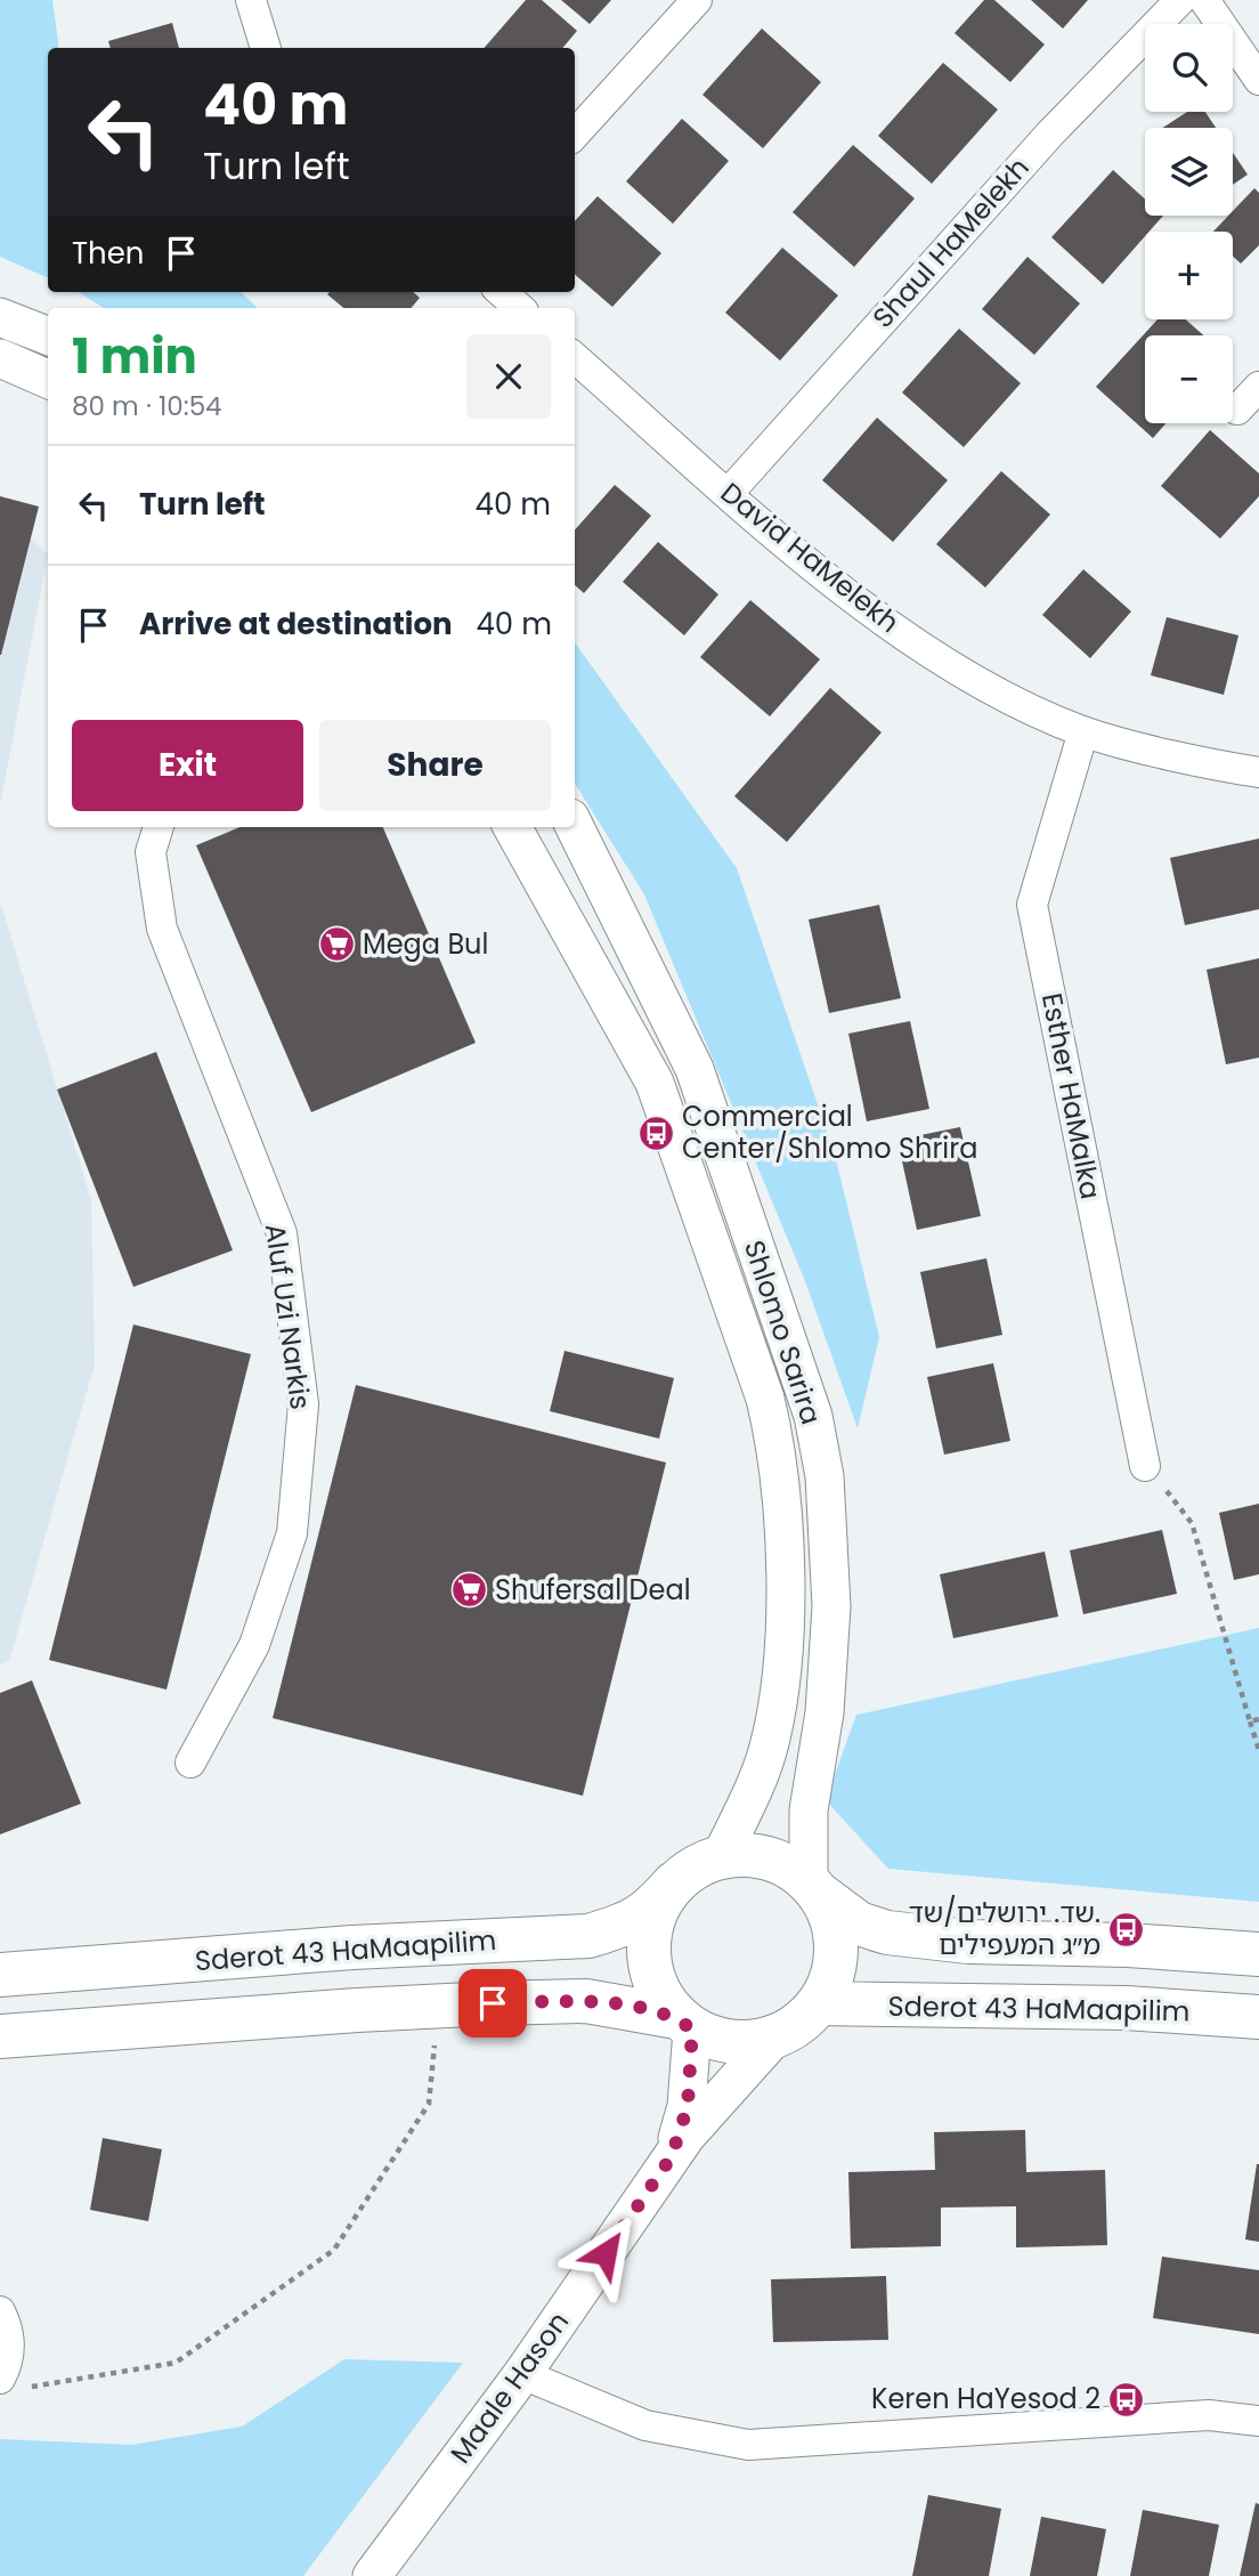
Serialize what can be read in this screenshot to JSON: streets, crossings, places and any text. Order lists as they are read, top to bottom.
{
  "streets": {
    "main road": ["Sderot 43 HaMaapilim"],
    "street": [
      "Shaul HaMelekh",
      "David HaMelekh",
      "Esther HaMalka",
      "Aluf Uzi Narkis",
      "Shlomo Sarira",
      "Maale Hason"
    ]
  },
  "crossings": [
    ["Shaul HaMelekh", "David HaMelekh"],
    ["David HaMelekh", "Esther HaMalka"],
    ["Shlomo Sarira", "Sderot 43 HaMaapilim"],
    ["Shlomo Sarira", "Maale Hason"],
    ["Sderot 43 HaMaapilim", "Maale Hason"]
  ],
  "places": {
    "supermarket": ["Mega Bul", "Shufersal Deal"],
    "bus stop": ["Commercial Center/Shlomo Shrira", "שד. ירושלים/שד. מ״ג המעפילים", "Keren HaYesod 2"]
  },
  "page": {
    "map_buttons": ["+", "−"],
    "turn": ["40 m", "Turn left"],
    "then": "Then",
    "heading": ["1 min", "80 m · 10:54"],
    "list": [
      {
        "name": "Turn left",
        "value": "40 m"
      },
      {
        "name": "Arrive at destination",
        "value": "40 m"
      }
    ],
    "buttons": ["Exit", "Share"]
  }
}
